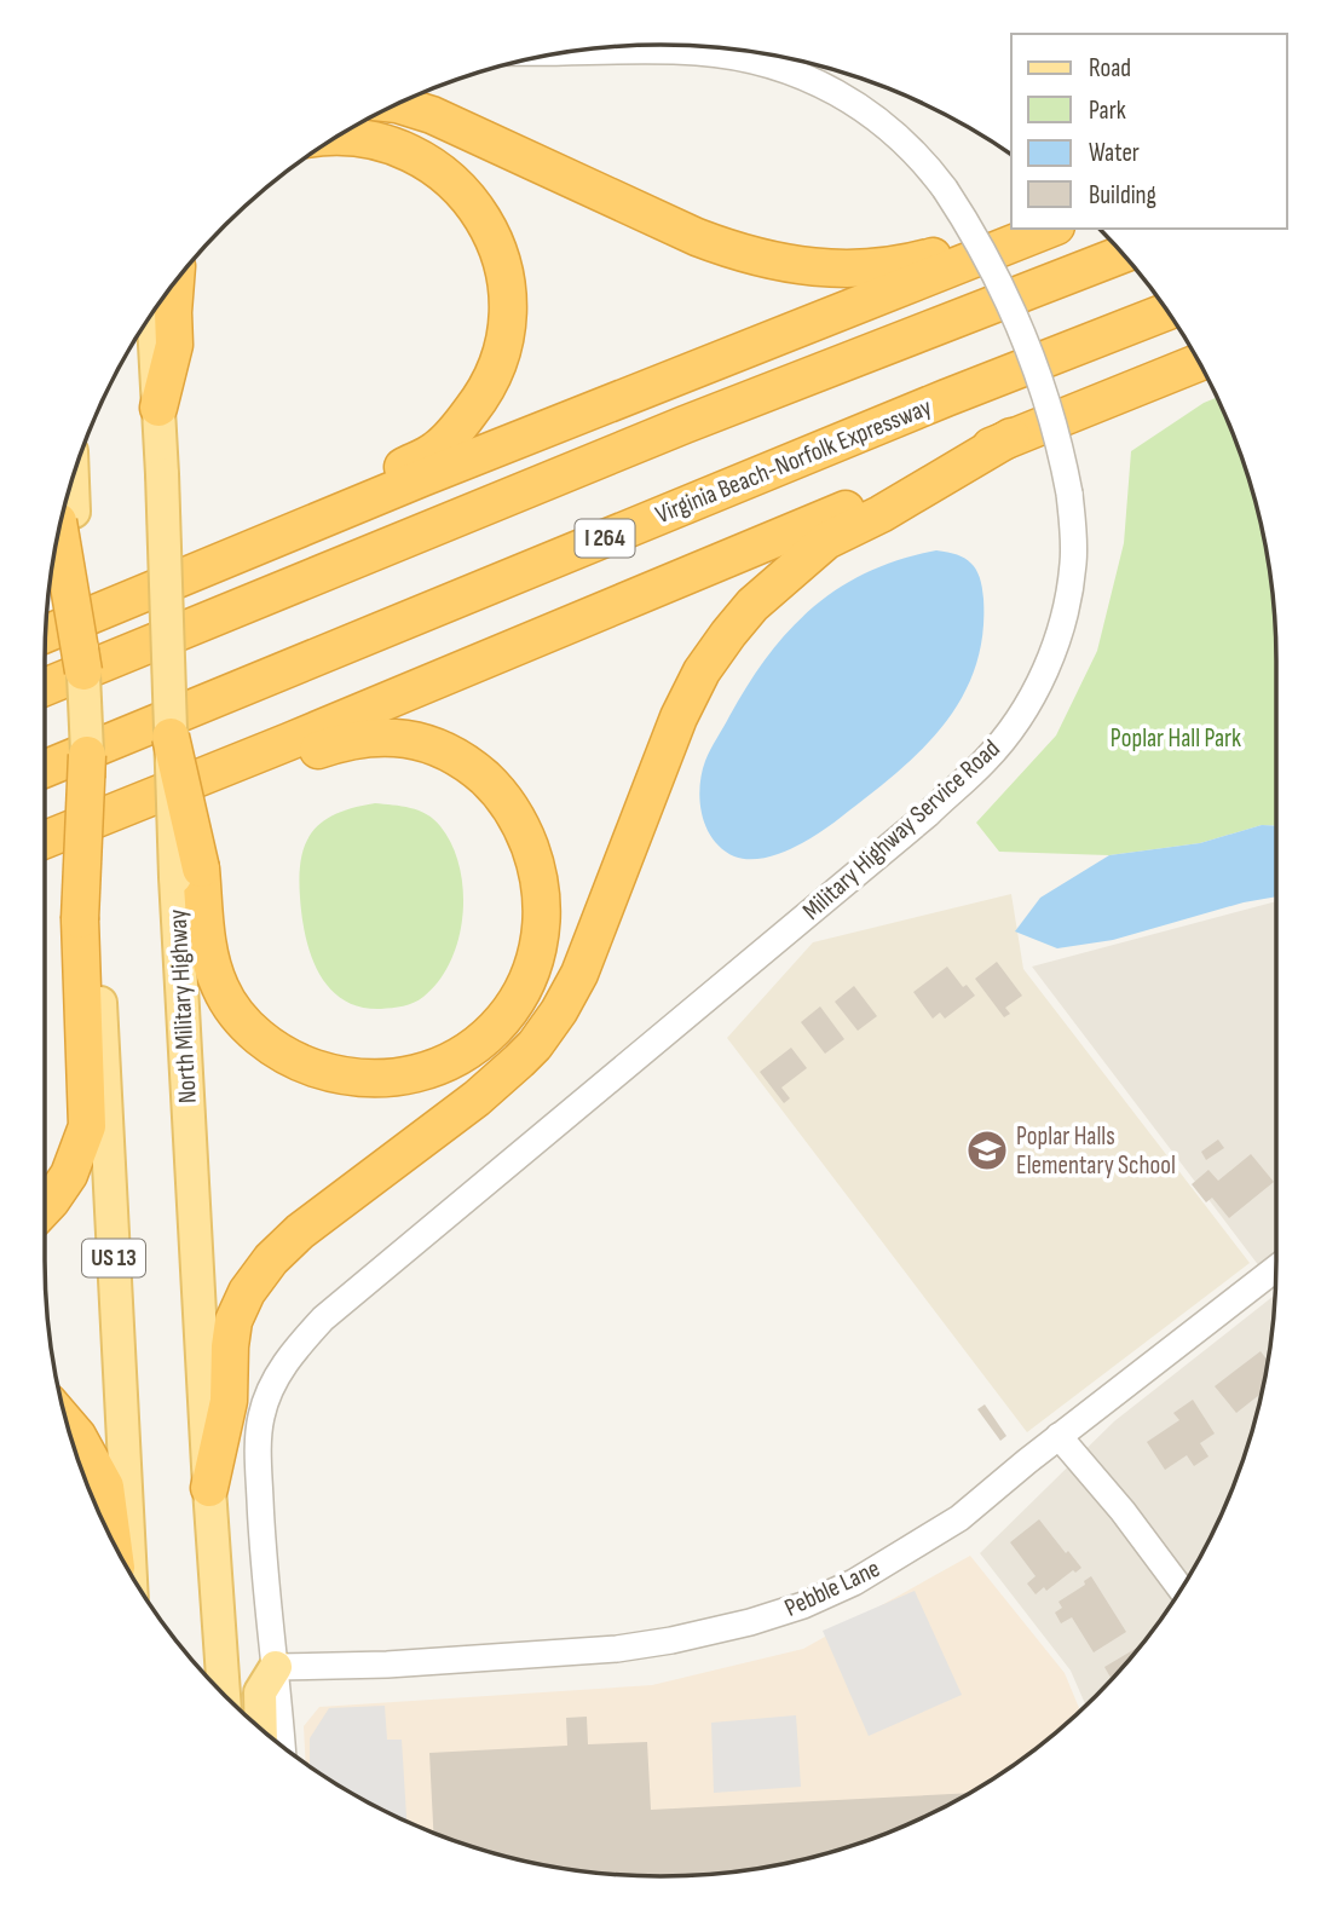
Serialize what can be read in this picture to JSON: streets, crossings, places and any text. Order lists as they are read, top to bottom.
{
  "streets": {
    "highway": ["Virginia Beach-Norfolk Expressway", "I 264"],
    "main road": ["North Military Highway", "US 13"],
    "street": ["Military Highway Service Road", "Pebble Lane"]
  },
  "crossings": [
    ["Military Highway Service Road", "Pebble Lane"]
  ],
  "parks": ["Poplar Hall Park"],
  "places": {
    "school or university": ["Poplar Halls Elementary School"]
  },
  "legend": [
    "Road",
    "Park",
    "Water",
    "Building"
  ]
}
